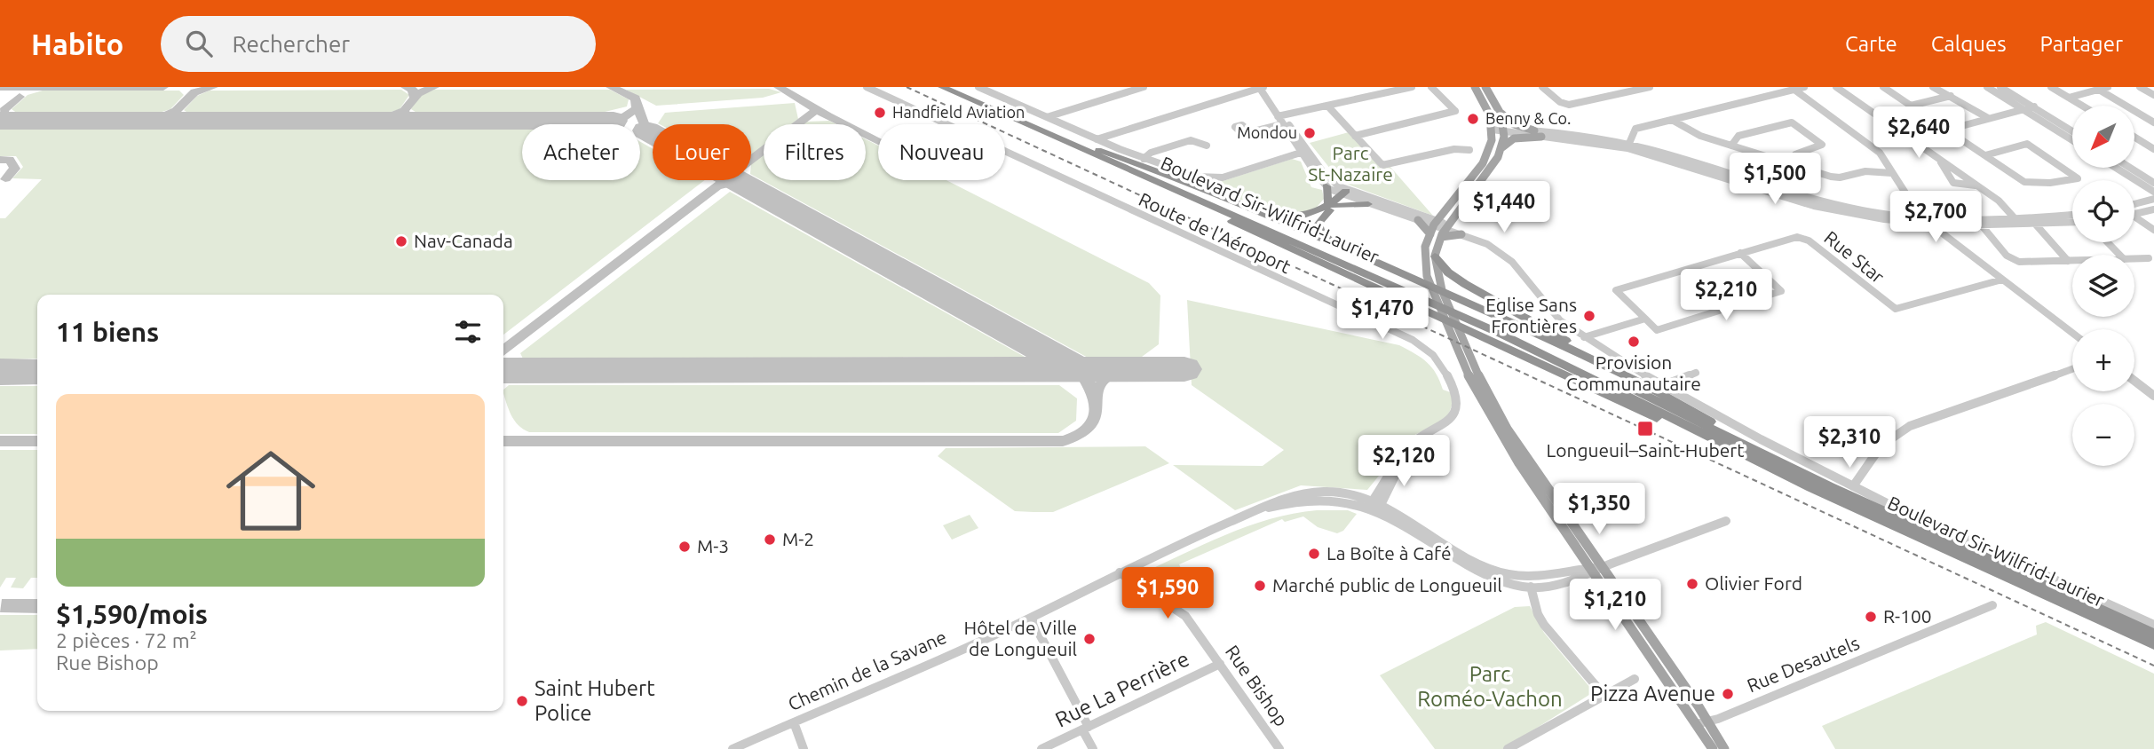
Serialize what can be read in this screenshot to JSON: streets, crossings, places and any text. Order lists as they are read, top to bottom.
{
  "streets": {
    "highway": ["Boulevard Sir-Wilfrid-Laurier"],
    "street": [
      "Route de l'Aéroport",
      "Rue Star",
      "Rue Desautels",
      "Chemin de la Savane",
      "Rue Bishop",
      "Rue La Perrière"
    ]
  },
  "crossings": [
    ["Route de l'Aéroport", "Chemin de la Savane"],
    ["Chemin de la Savane", "Rue Bishop"],
    ["Rue Bishop", "Rue La Perrière"]
  ],
  "parks": ["Parc St-Nazaire", "Parc Roméo-Vachon"],
  "places": {
    "other": [
      "Handfield Aviation",
      "Benny & Co.",
      "Mondou",
      "Nav-Canada",
      "Eglise Sans Frontières",
      "Provision Communautaire",
      "M-2",
      "M-3",
      "La Boîte à Café",
      "Olivier Ford",
      "Marché public de Longueuil",
      "R-100",
      "Hôtel de Ville de Longueuil",
      "Pizza Avenue",
      "Saint Hubert Police"
    ],
    "transit": ["Longueuil–Saint-Hubert"]
  },
  "north": "bottom left",
  "page": {
    "header": "Habito",
    "search": "Rechercher",
    "nav": ["Carte", "Calques", "Partager"],
    "map_buttons": ["+", "−"],
    "price": [
      "$2,640",
      "$1,500",
      "$1,440",
      "$2,700",
      "$2,210",
      "$1,470",
      "$2,310",
      "$2,120",
      "$1,350",
      "$1,590",
      "$1,210"
    ],
    "chip": [
      "Acheter",
      "Louer",
      "Filtres",
      "Nouveau"
    ],
    "heading": "11 biens",
    "list": [
      {
        "name": "$1,590/mois",
        "note": "2 pièces · 72 m² · Rue Bishop"
      }
    ]
  }
}
